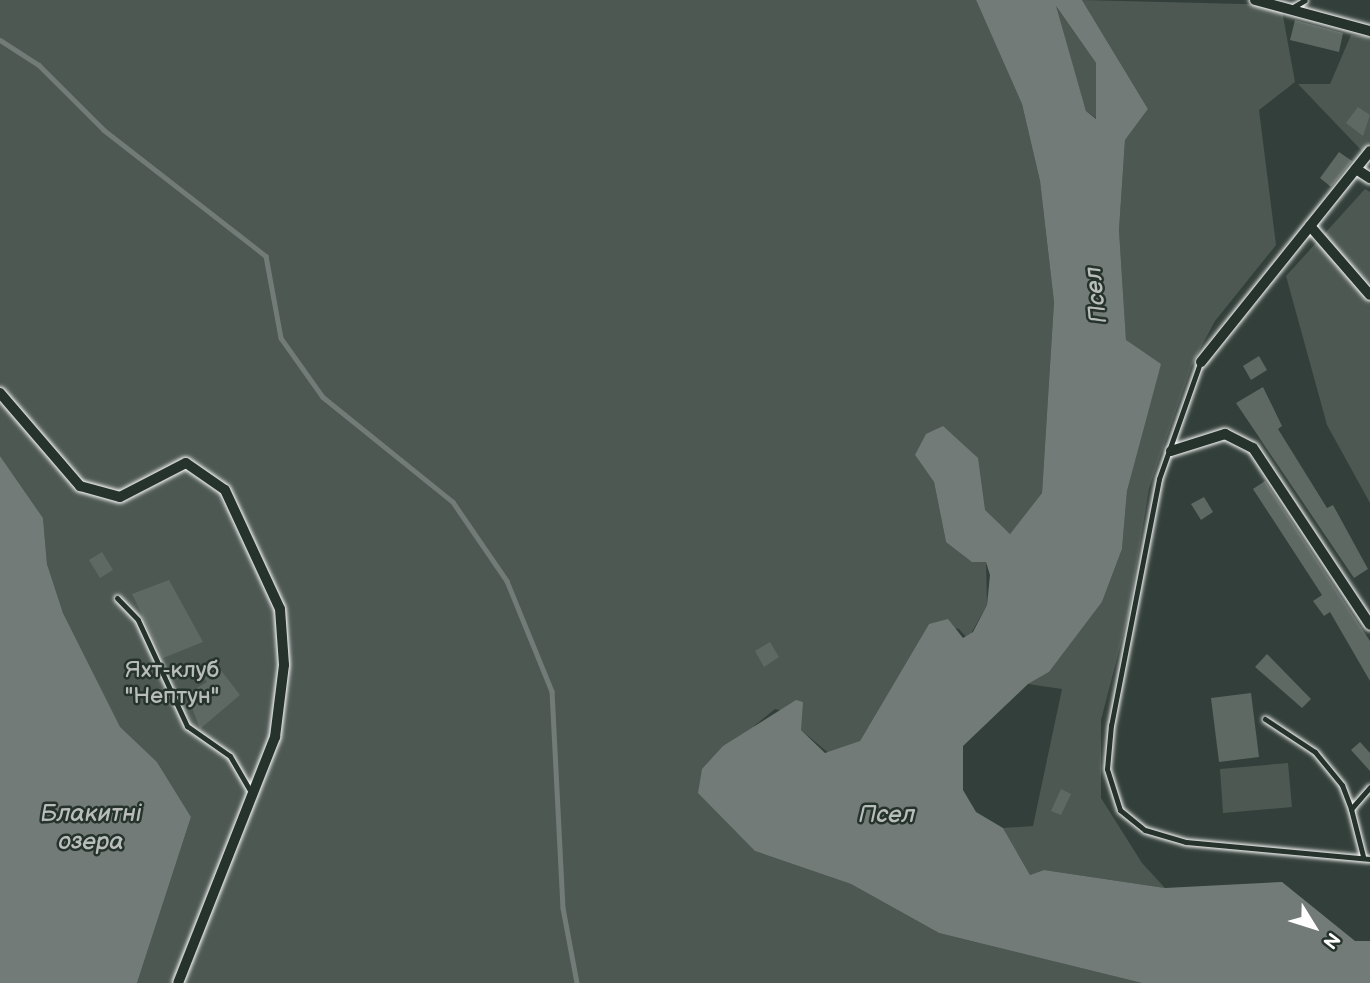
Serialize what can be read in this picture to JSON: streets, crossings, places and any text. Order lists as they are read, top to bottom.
{
  "water": ["Псел", "Блакитні озера"],
  "parks": ["Яхт-клуб \"Нептун\""],
  "north": "bottom right"
}
